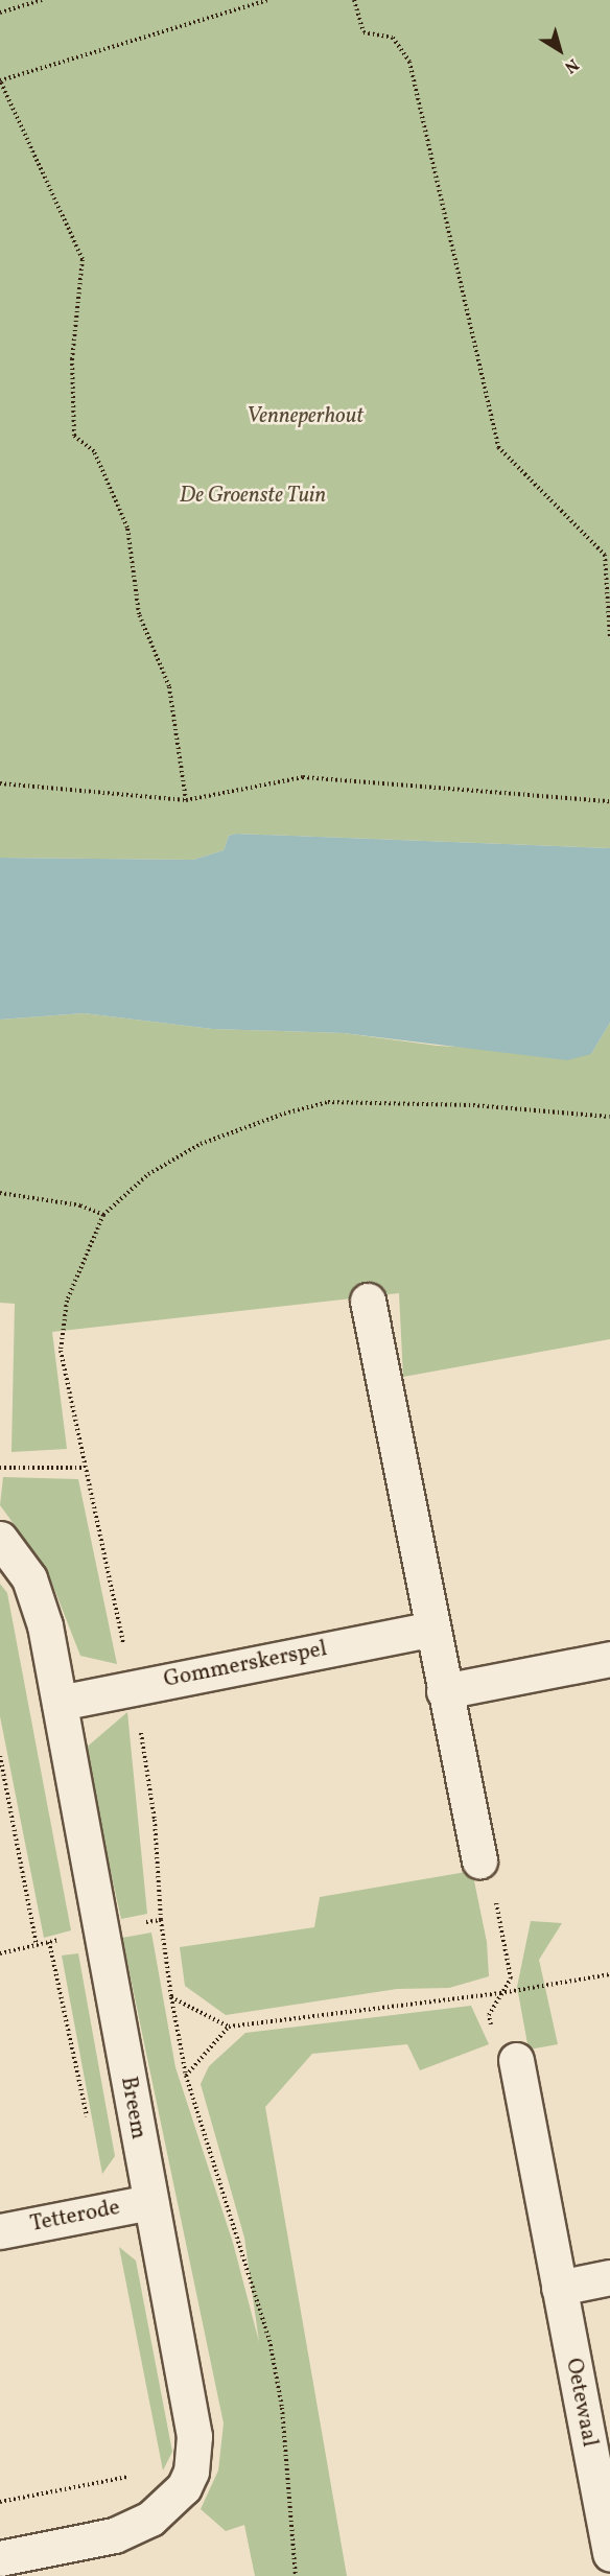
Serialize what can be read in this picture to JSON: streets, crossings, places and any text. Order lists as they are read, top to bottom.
{
  "streets": {
    "street": [
      "Gommerskerspel",
      "Breem",
      "Tetterode",
      "Oetewaal"
    ]
  },
  "crossings": [
    ["Gommerskerspel", "Breem"],
    ["Breem", "Tetterode"]
  ],
  "parks": ["Venneperhout", "De Groenste Tuin"],
  "north": "bottom right"
}
